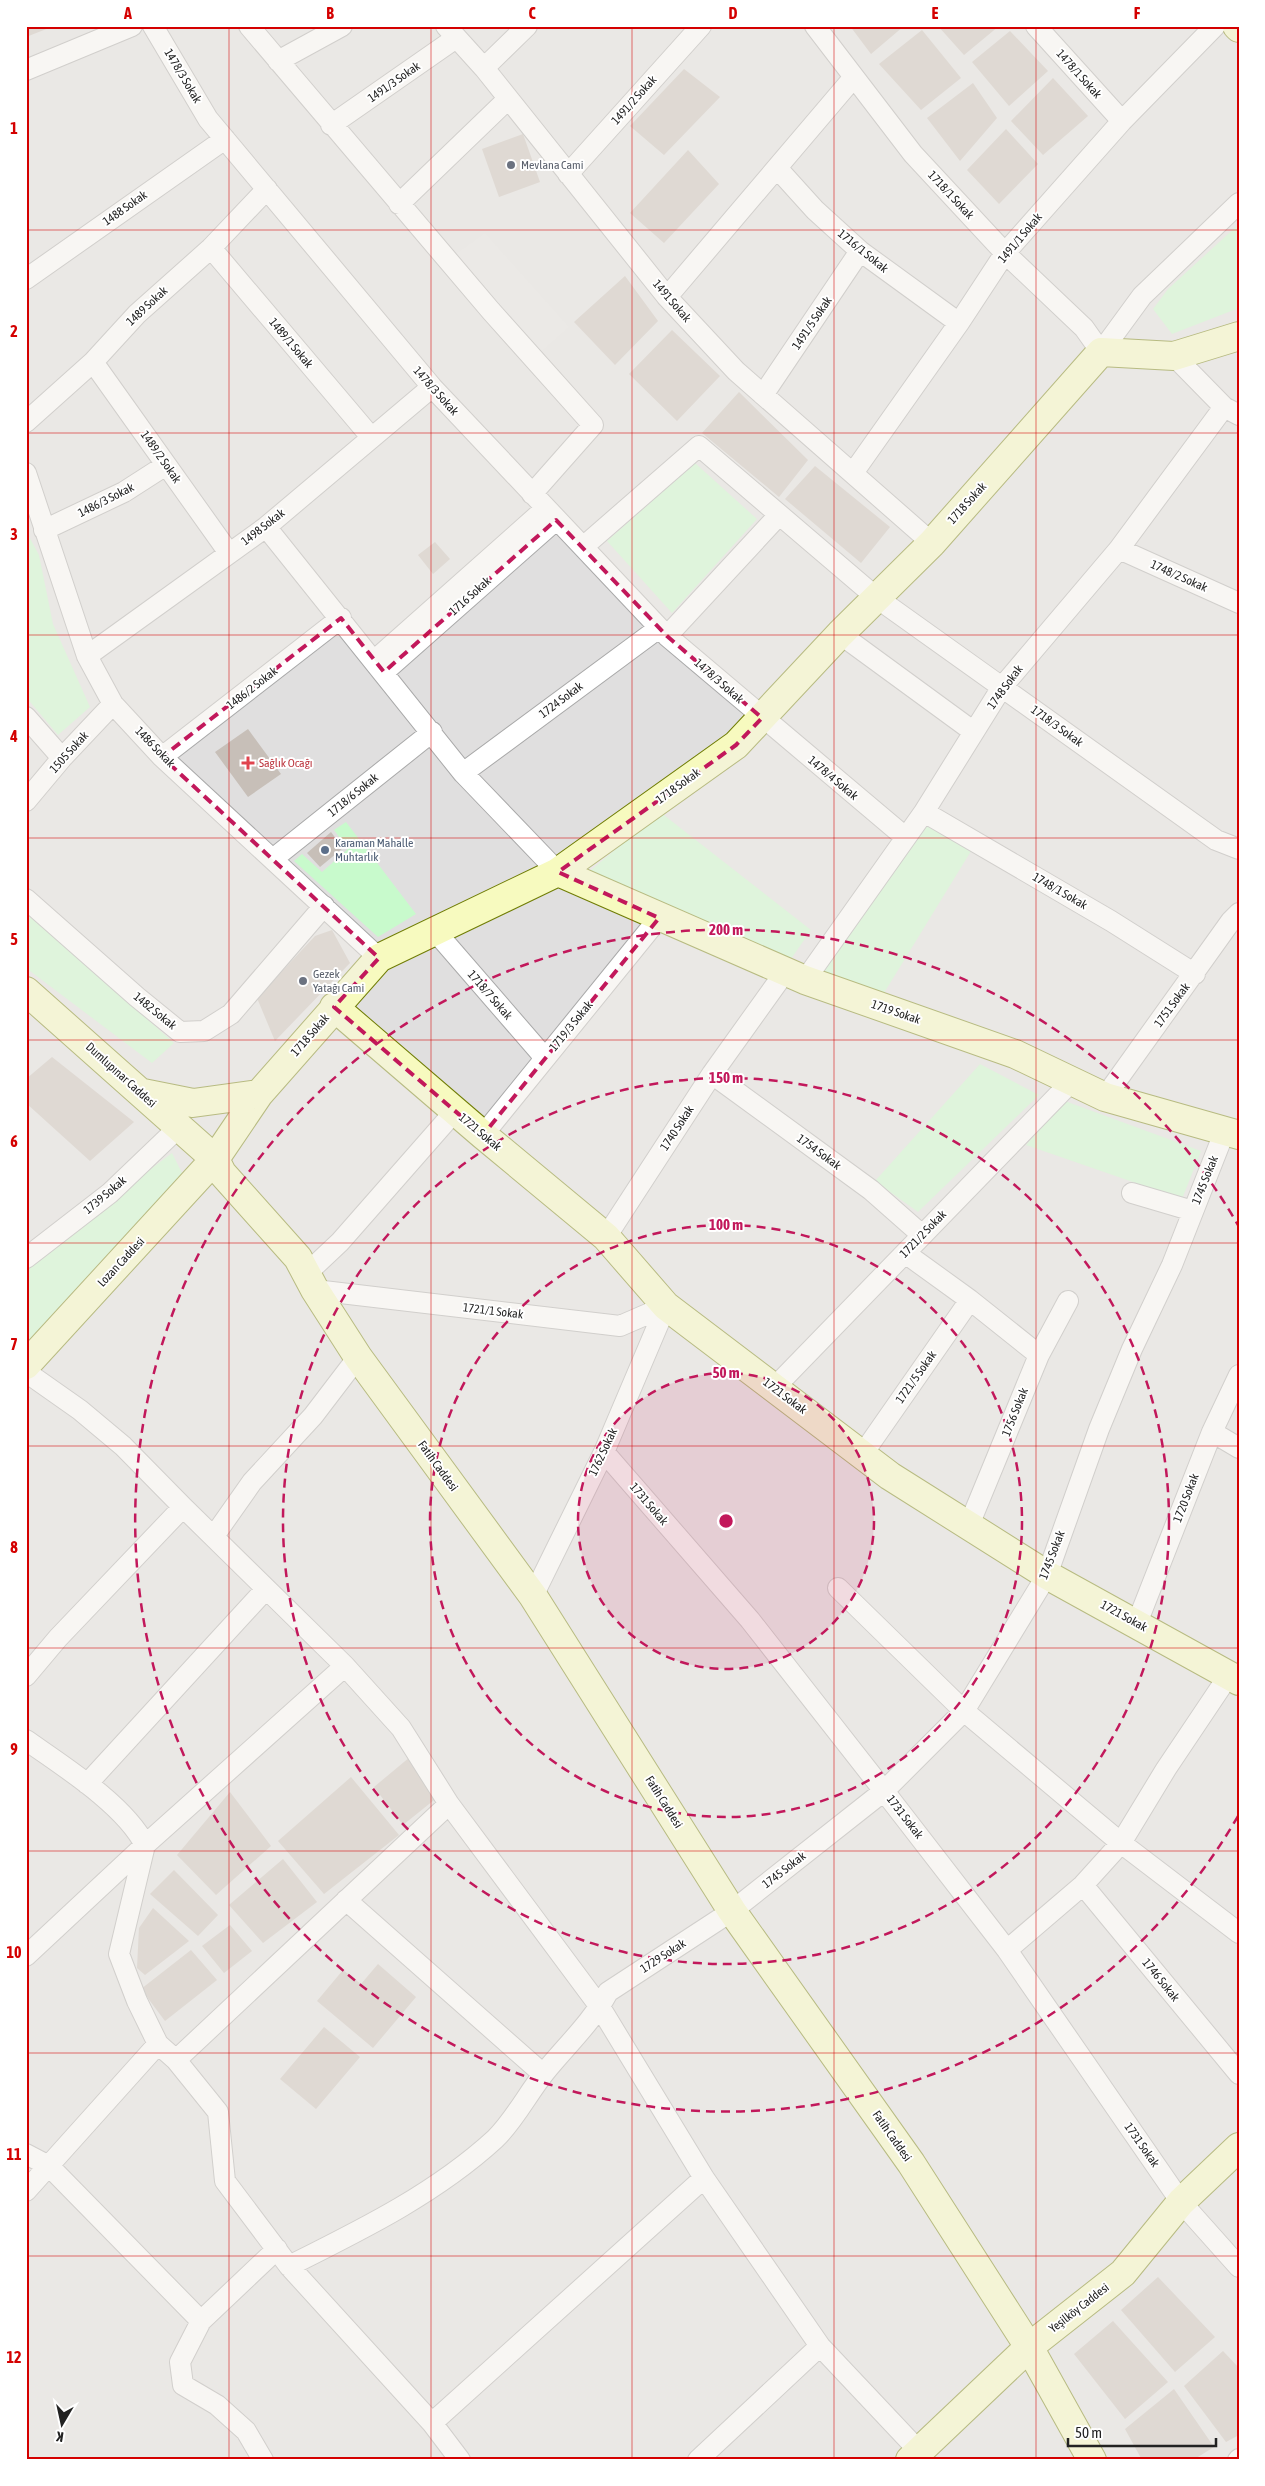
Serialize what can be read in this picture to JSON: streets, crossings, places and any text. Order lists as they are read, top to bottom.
{
  "streets": {
    "main road": [
      "1718 Sokak",
      "1719 Sokak",
      "Dumlupınar Caddesi",
      "1721 Sokak",
      "Lozan Caddesi",
      "Fatih Caddesi",
      "Yeşilköy Caddesi"
    ],
    "street": [
      "1478/1 Sokak",
      "1478/3 Sokak",
      "1491/3 Sokak",
      "1491/2 Sokak",
      "1718/1 Sokak",
      "1488 Sokak",
      "1491/1 Sokak",
      "1716/1 Sokak",
      "1491 Sokak",
      "1489 Sokak",
      "1491/5 Sokak",
      "1489/1 Sokak",
      "1489/2 Sokak",
      "1486/3 Sokak",
      "1498 Sokak",
      "1748/2 Sokak",
      "1716 Sokak",
      "1748 Sokak",
      "1486/2 Sokak",
      "1724 Sokak",
      "1718/3 Sokak",
      "1486 Sokak",
      "1505 Sokak",
      "1478/4 Sokak",
      "1718/6 Sokak",
      "1748/1 Sokak",
      "1718/7 Sokak",
      "1751 Sokak",
      "1482 Sokak",
      "1719/3 Sokak",
      "1740 Sokak",
      "1754 Sokak",
      "1745 Sokak",
      "1739 Sokak",
      "1721/2 Sokak",
      "1721/1 Sokak",
      "1721/5 Sokak",
      "1756 Sokak",
      "1762 Sokak",
      "1720 Sokak",
      "1731 Sokak",
      "1729 Sokak",
      "1746 Sokak"
    ]
  },
  "crossings": [
    ["1478/1 Sokak", "1491/1 Sokak"],
    ["1478/3 Sokak", "1488 Sokak"],
    ["1478/3 Sokak", "1489 Sokak"],
    ["1478/3 Sokak", "1718 Sokak"],
    ["1478/3 Sokak", "1498 Sokak"],
    ["1478/3 Sokak", "1716 Sokak"],
    ["1478/3 Sokak", "1724 Sokak"],
    ["1478/3 Sokak", "1718/3 Sokak"],
    ["1478/3 Sokak", "1478/4 Sokak"],
    ["1491/3 Sokak", "1491 Sokak"],
    ["1491/2 Sokak", "1491 Sokak"],
    ["1718/1 Sokak", "1491/1 Sokak"],
    ["1718/1 Sokak", "1718 Sokak"],
    ["1491/1 Sokak", "1716/1 Sokak"],
    ["1491/1 Sokak", "1491 Sokak"],
    ["1716/1 Sokak", "1491/5 Sokak"],
    ["1491 Sokak", "1491/5 Sokak"],
    ["1491 Sokak", "1718 Sokak"],
    ["1489 Sokak", "1489/1 Sokak"],
    ["1489 Sokak", "1489/2 Sokak"],
    ["1489/1 Sokak", "1498 Sokak"],
    ["1489/2 Sokak", "1486/3 Sokak"],
    ["1489/2 Sokak", "1498 Sokak"],
    ["1486/3 Sokak", "1486 Sokak"],
    ["1718 Sokak", "1718/3 Sokak"],
    ["1718 Sokak", "1486 Sokak"],
    ["1718 Sokak", "1478/4 Sokak"],
    ["1718 Sokak", "1718/7 Sokak"],
    ["1718 Sokak", "1719 Sokak"],
    ["1718 Sokak", "Dumlupınar Caddesi"],
    ["1718 Sokak", "1721 Sokak"],
    ["1718 Sokak", "Lozan Caddesi"],
    ["1718 Sokak", "Fatih Caddesi"],
    ["1498 Sokak", "1486 Sokak"],
    ["1748/2 Sokak", "1748 Sokak"],
    ["1748 Sokak", "1718/3 Sokak"],
    ["1748 Sokak", "1478/4 Sokak"],
    ["1748 Sokak", "1748/1 Sokak"],
    ["1748 Sokak", "1719 Sokak"],
    ["1748 Sokak", "1740 Sokak"],
    ["1486/2 Sokak", "1486 Sokak"],
    ["1724 Sokak", "1718/3 Sokak"],
    ["1486 Sokak", "1505 Sokak"],
    ["1486 Sokak", "1718/6 Sokak"],
    ["1486 Sokak", "1482 Sokak"],
    ["1748/1 Sokak", "1751 Sokak"],
    ["1718/7 Sokak", "1719/3 Sokak"],
    ["1751 Sokak", "1719 Sokak"],
    ["1719 Sokak", "1719/3 Sokak"],
    ["1719 Sokak", "1740 Sokak"],
    ["1719 Sokak", "1745 Sokak"],
    ["1719 Sokak", "1721/2 Sokak"],
    ["1719/3 Sokak", "1721 Sokak"],
    ["Dumlupınar Caddesi", "1739 Sokak"],
    ["Dumlupınar Caddesi", "Lozan Caddesi"],
    ["Dumlupınar Caddesi", "Fatih Caddesi"],
    ["1740 Sokak", "1721 Sokak"],
    ["1740 Sokak", "1754 Sokak"],
    ["1721 Sokak", "1745 Sokak"],
    ["1721 Sokak", "1721/2 Sokak"],
    ["1721 Sokak", "1721/1 Sokak"],
    ["1721 Sokak", "1721/5 Sokak"],
    ["1721 Sokak", "1756 Sokak"],
    ["1721 Sokak", "1762 Sokak"],
    ["1721 Sokak", "1720 Sokak"],
    ["1754 Sokak", "1721/2 Sokak"],
    ["1745 Sokak", "Fatih Caddesi"],
    ["1745 Sokak", "1731 Sokak"],
    ["1745 Sokak", "1729 Sokak"],
    ["Lozan Caddesi", "Fatih Caddesi"],
    ["1721/1 Sokak", "1762 Sokak"],
    ["1721/1 Sokak", "Fatih Caddesi"],
    ["1762 Sokak", "Fatih Caddesi"],
    ["1762 Sokak", "1731 Sokak"],
    ["Fatih Caddesi", "1729 Sokak"],
    ["Fatih Caddesi", "Yeşilköy Caddesi"],
    ["1731 Sokak", "Yeşilköy Caddesi"]
  ],
  "places": {
    "other": ["Mevlana Cami", "Karaman Mahalle Muhtarlık", "Gezek Yatağı Cami"],
    "health": ["Sağlık Ocağı"]
  },
  "scale_bar": "50 m",
  "north": "bottom",
  "grid": {
    "columns": [
      "A",
      "B",
      "C",
      "D",
      "E",
      "F"
    ],
    "rows": [
      "1",
      "2",
      "3",
      "4",
      "5",
      "6",
      "7",
      "8",
      "9",
      "10",
      "11",
      "12"
    ]
  },
  "rings": [
    "200 m",
    "150 m",
    "100 m",
    "50 m"
  ]
}
